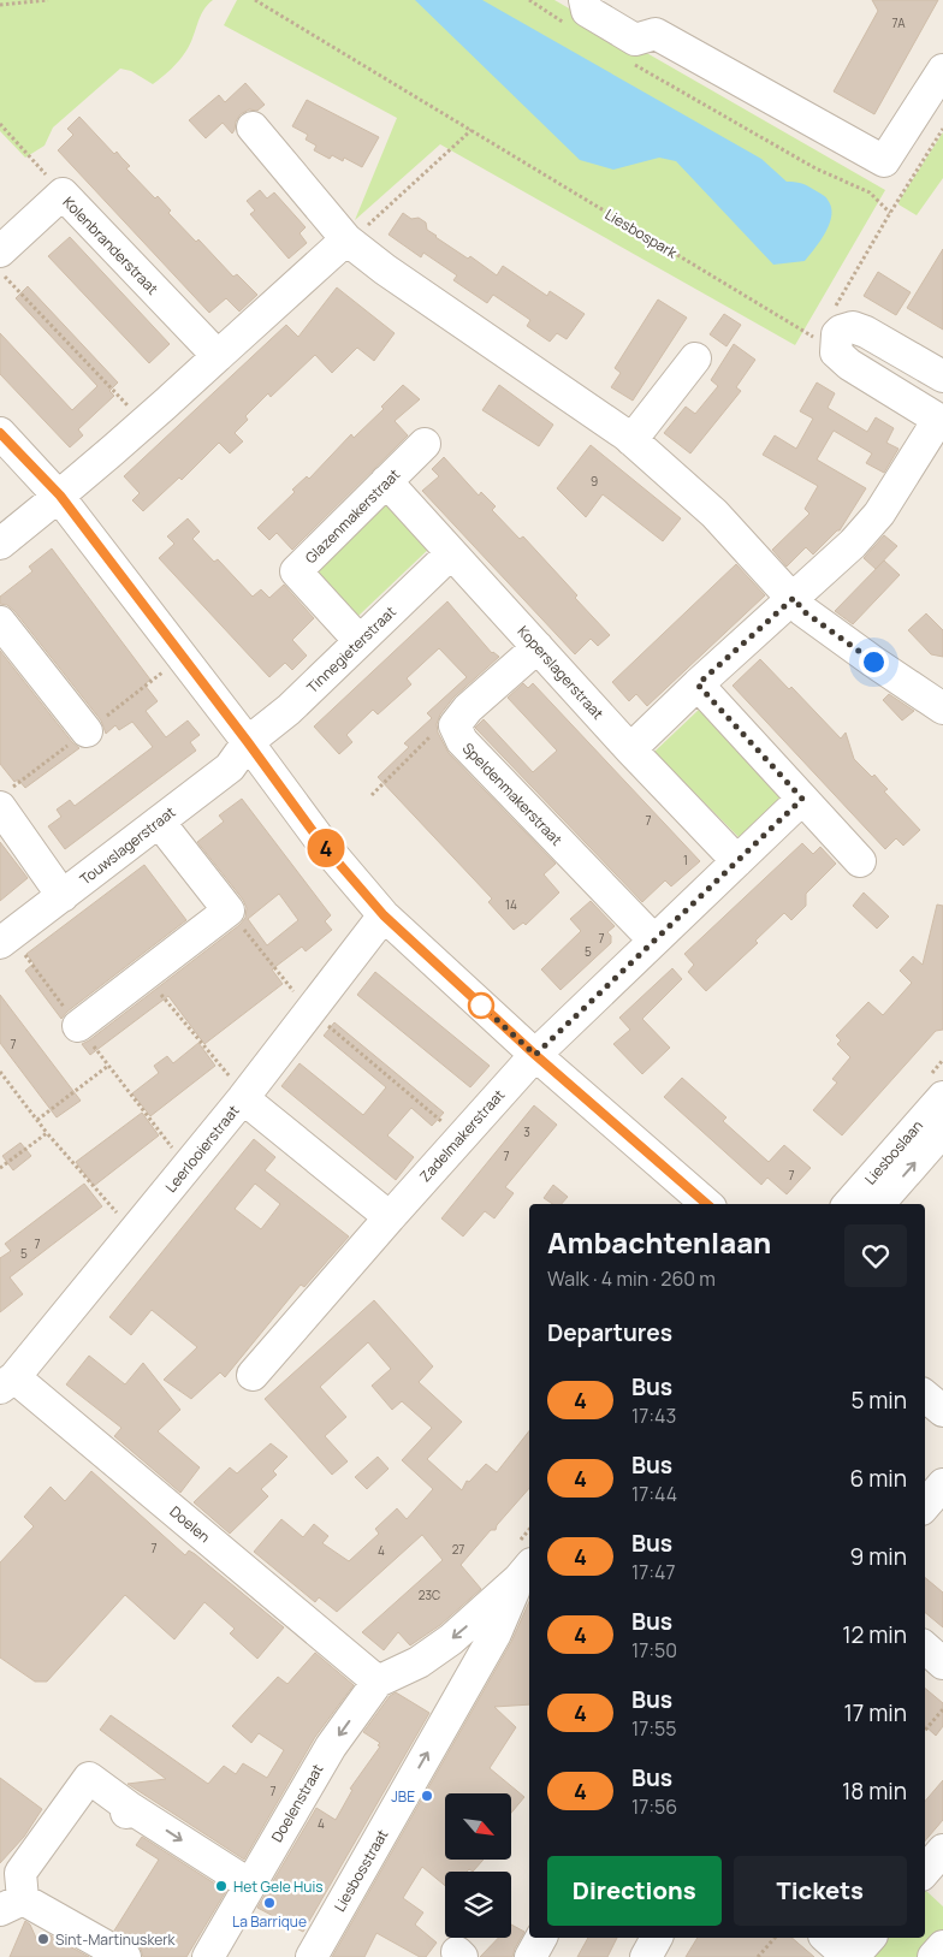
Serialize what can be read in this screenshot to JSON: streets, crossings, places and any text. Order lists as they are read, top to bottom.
{
  "streets": {
    "street": [
      "Kolenbranderstraat",
      "Glazenmakerstraat",
      "Tinnegieterstraat",
      "Koperslagerstraat",
      "Speldenmakerstraat",
      "Touwslagerstraat",
      "Zadelmakerstraat",
      "Leerlooierstraat",
      "Liesboslaan",
      "Doelen",
      "Doelenstraat",
      "Liesbosstraat"
    ],
    "path": ["Liesbospark"]
  },
  "crossings": [
    ["Glazenmakerstraat", "Tinnegieterstraat"],
    ["Glazenmakerstraat", "Koperslagerstraat"],
    ["Tinnegieterstraat", "Koperslagerstraat"],
    ["Tinnegieterstraat", "Touwslagerstraat"],
    ["Koperslagerstraat", "Speldenmakerstraat"],
    ["Leerlooierstraat", "Doelen"],
    ["Doelen", "Doelenstraat"],
    ["Doelen", "Liesbosstraat"],
    ["Doelenstraat", "Liesbosstraat"]
  ],
  "one_way": ["Doelenstraat"],
  "places": [
    "JBE",
    "Het Gele Huis",
    "La Barrique",
    "Sint-Martinuskerk"
  ],
  "lines": ["bus line 4"],
  "house_numbers": [
    "7A",
    "9",
    "7",
    "1",
    "14",
    "7",
    "5",
    "7",
    "3",
    "7",
    "7",
    "7",
    "5",
    "7",
    "27",
    "4",
    "23C",
    "7",
    "4"
  ],
  "north": "bottom right",
  "page": {
    "on_map": "4",
    "heading": [
      ["Ambachtenlaan", "Walk · 4 min · 260 m"],
      "Departures"
    ],
    "list": [
      {
        "mark": "4",
        "name": "Bus",
        "note": "17:43",
        "value": "5 min"
      },
      {
        "mark": "4",
        "name": "Bus",
        "note": "17:44",
        "value": "6 min"
      },
      {
        "mark": "4",
        "name": "Bus",
        "note": "17:47",
        "value": "9 min"
      },
      {
        "mark": "4",
        "name": "Bus",
        "note": "17:50",
        "value": "12 min"
      },
      {
        "mark": "4",
        "name": "Bus",
        "note": "17:55",
        "value": "17 min"
      },
      {
        "mark": "4",
        "name": "Bus",
        "note": "17:56",
        "value": "18 min"
      }
    ],
    "buttons": ["Directions", "Tickets"]
  }
}
